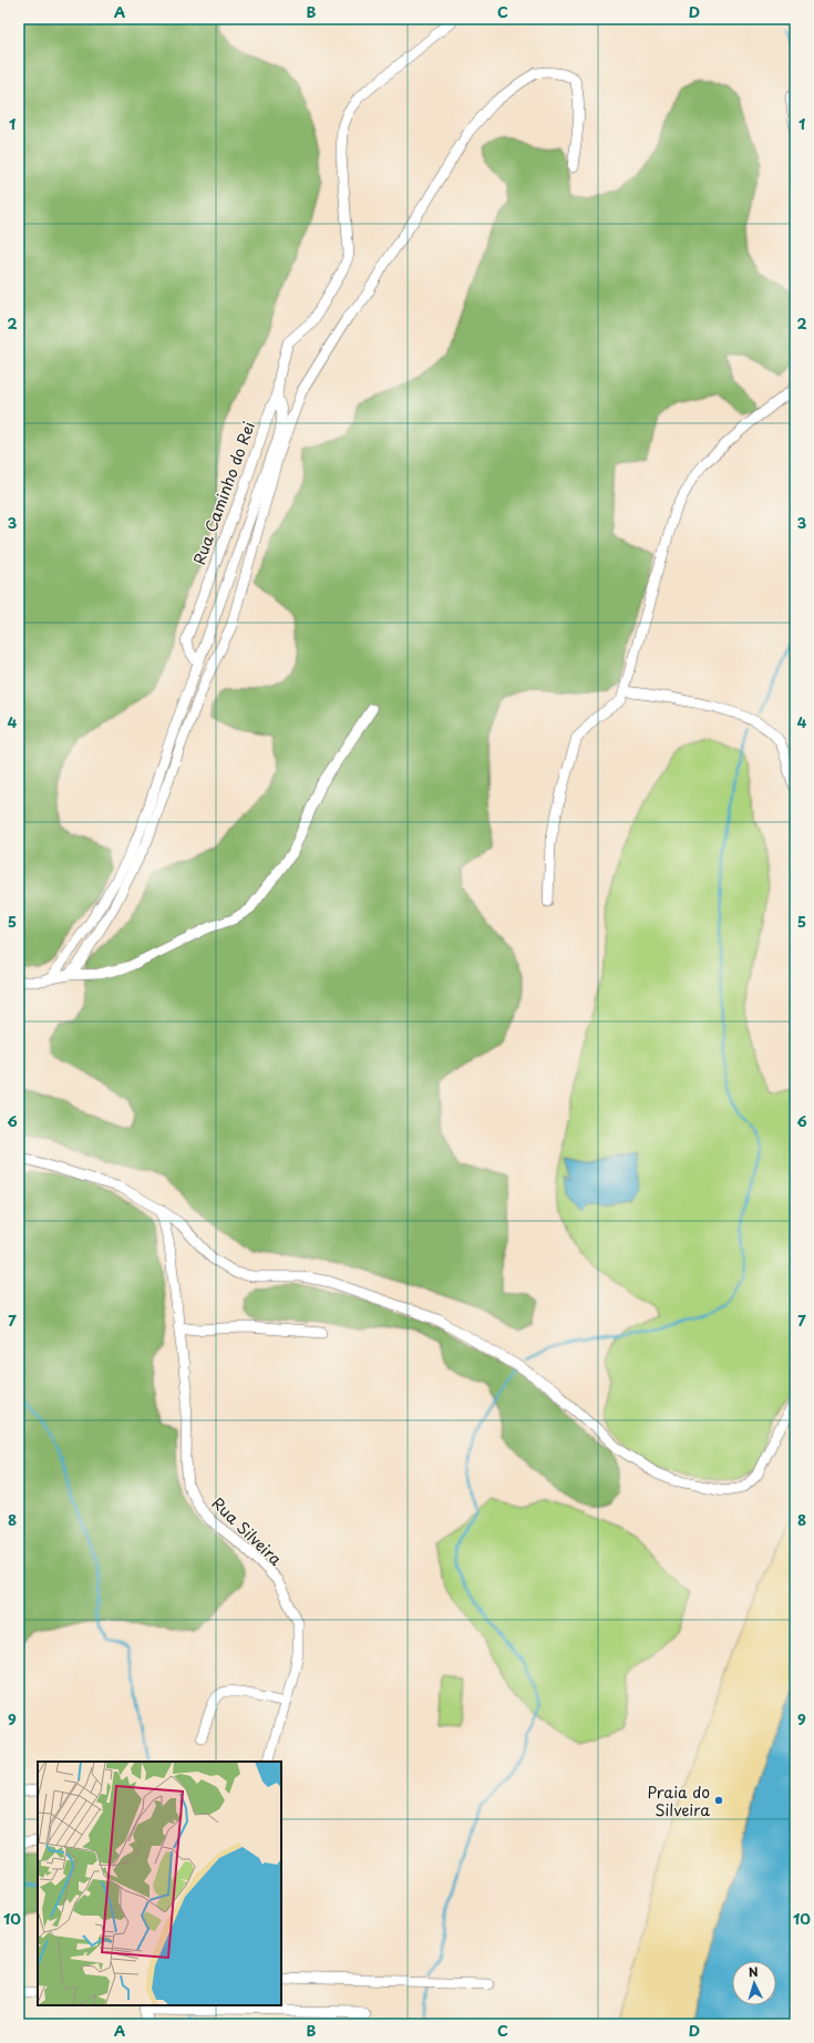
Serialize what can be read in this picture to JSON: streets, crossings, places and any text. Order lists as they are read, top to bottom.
{
  "streets": {
    "street": ["Rua Caminho do Rei", "Rua Silveira"]
  },
  "places": ["Praia do Silveira"],
  "north": "top",
  "grid": {
    "columns": [
      "A",
      "B",
      "C",
      "D"
    ],
    "rows": [
      "1",
      "2",
      "3",
      "4",
      "5",
      "6",
      "7",
      "8",
      "9",
      "10"
    ]
  }
}
